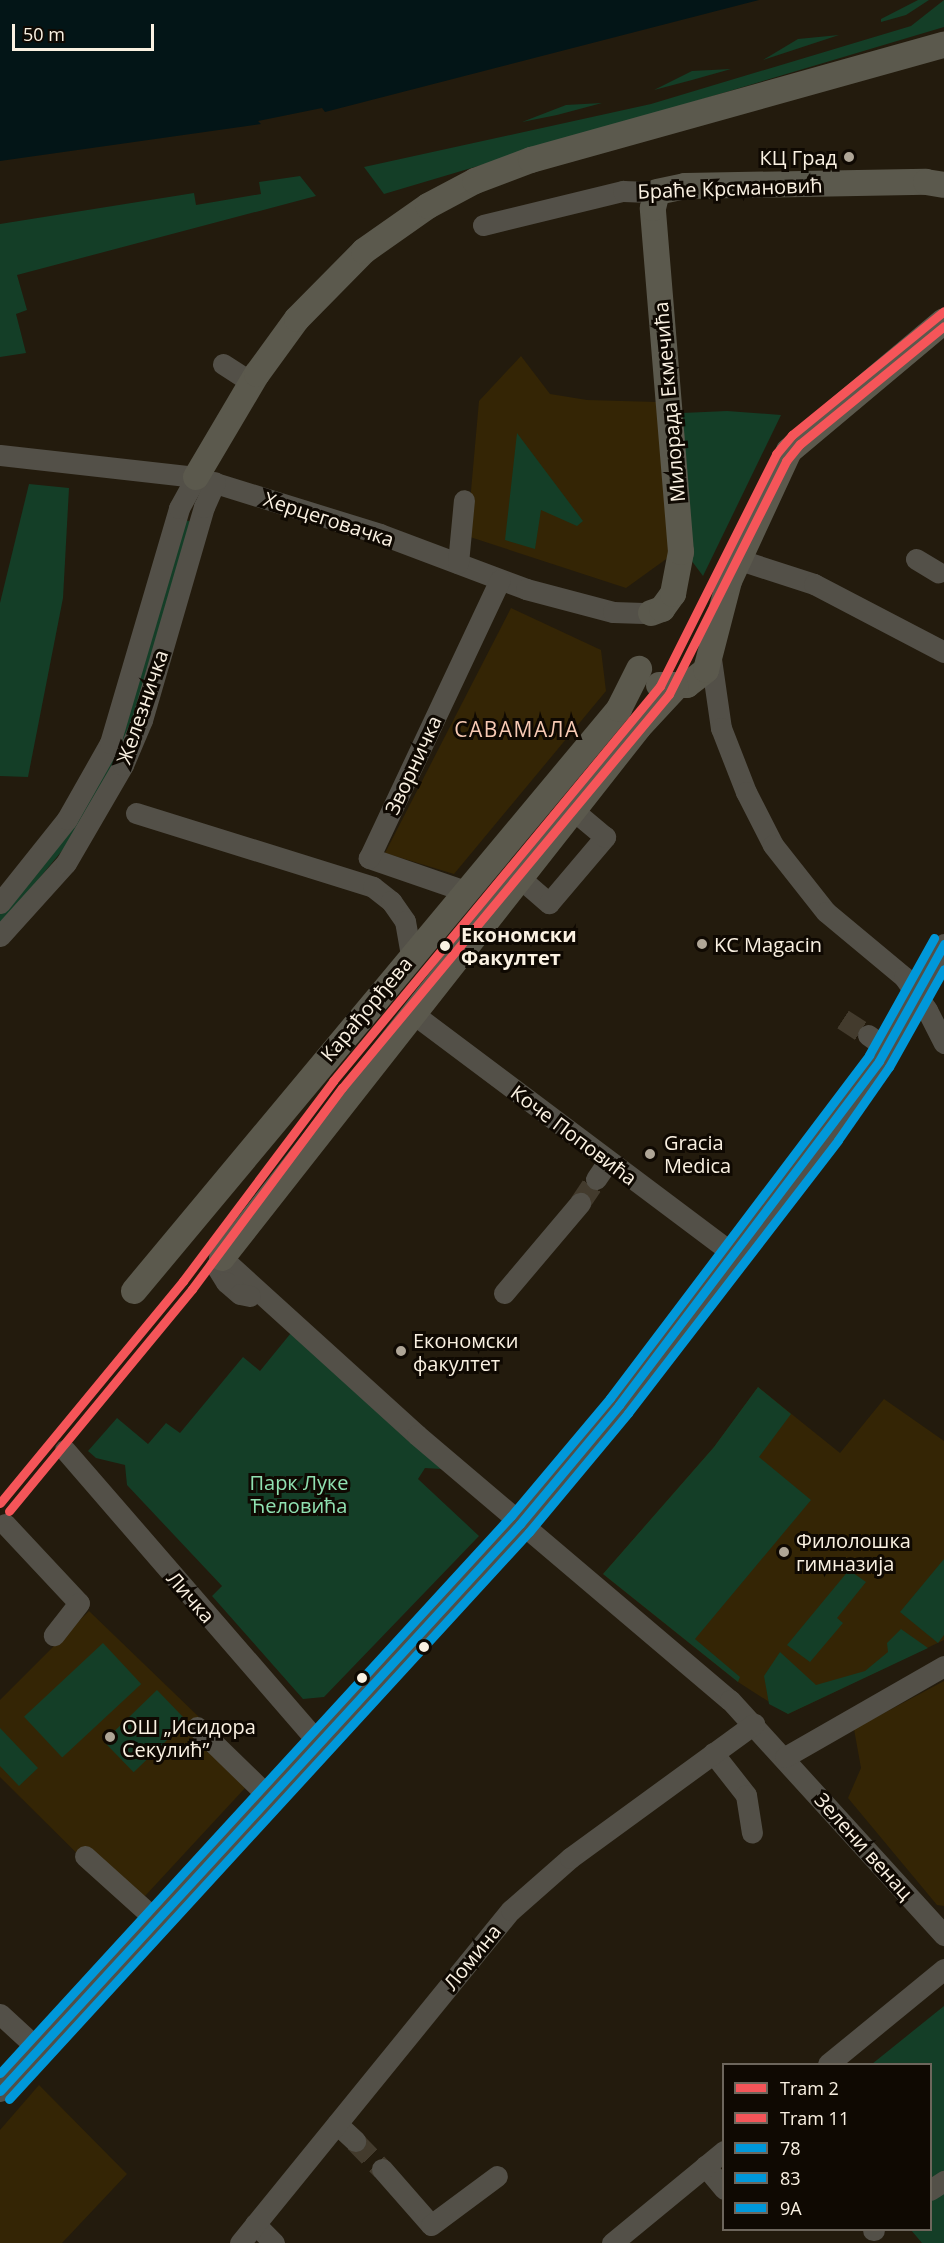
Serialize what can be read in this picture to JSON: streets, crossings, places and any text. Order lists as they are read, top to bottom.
{
  "streets": {
    "main road": ["Браће Крсмановић", "Милорада Екмечића", "Карађорђева"],
    "street": [
      "Херцеговачка",
      "Железничка",
      "Зворничка",
      "Коче Поповића",
      "Личка",
      "Зелени венац",
      "Ломина"
    ]
  },
  "crossings": [
    ["Браће Крсмановић", "Милорада Екмечића"],
    ["Милорада Екмечића", "Херцеговачка"],
    ["Херцеговачка", "Железничка"],
    ["Херцеговачка", "Зворничка"],
    ["Зворничка", "Карађорђева"],
    ["Карађорђева", "Коче Поповића"],
    ["Карађорђева", "Зелени венац"],
    ["Зелени венац", "Ломина"]
  ],
  "districts": ["САВАМАЛА"],
  "parks": ["Парк Луке Ћеловића"],
  "places": [
    "КЦ Град",
    "KC Magacin",
    "Економски Факултет",
    "Gracia Medica",
    "Економски факултет",
    "Филолошка гимназија",
    "ОШ „Исидора Секулић”"
  ],
  "lines": [
    "tram line 2",
    "tram line 11",
    "transit line 9A",
    "transit line 78",
    "transit line 83"
  ],
  "legend": [
    "Tram 2",
    "Tram 11",
    "78",
    "83",
    "9A"
  ],
  "scale_bar": "50 m"
}
